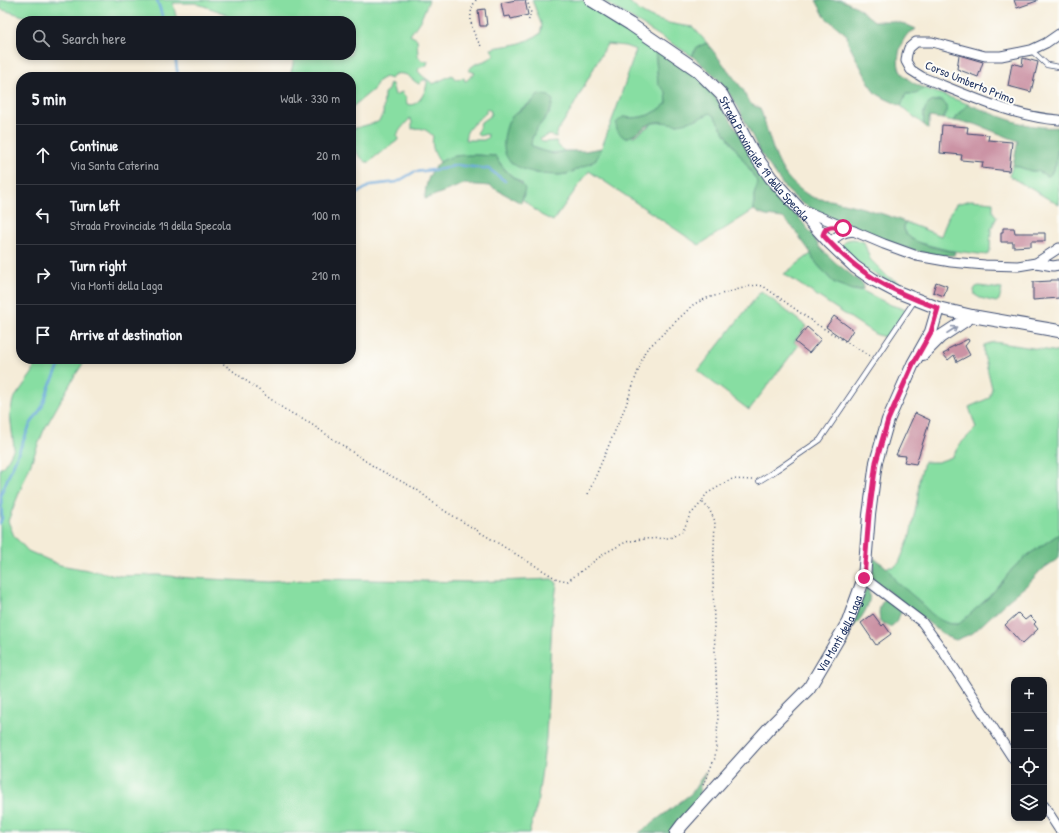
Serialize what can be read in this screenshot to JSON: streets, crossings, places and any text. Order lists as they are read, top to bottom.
{
  "streets": {
    "street": ["Corso Umberto Primo", "Strada Provinciale 19 della Specola", "Via Monti della Laga"]
  },
  "crossings": [
    ["Strada Provinciale 19 della Specola", "Via Monti della Laga"]
  ],
  "page": {
    "search": "Search here",
    "heading": ["5 min", "Walk · 330 m"],
    "list": [
      ["Continue", "Via Santa Caterina", "20 m"],
      ["Turn left", "Strada Provinciale 19 della Specola", "100 m"],
      ["Turn right", "Via Monti della Laga", "210 m"],
      "Arrive at destination"
    ],
    "map_buttons": ["+", "−"]
  }
}
